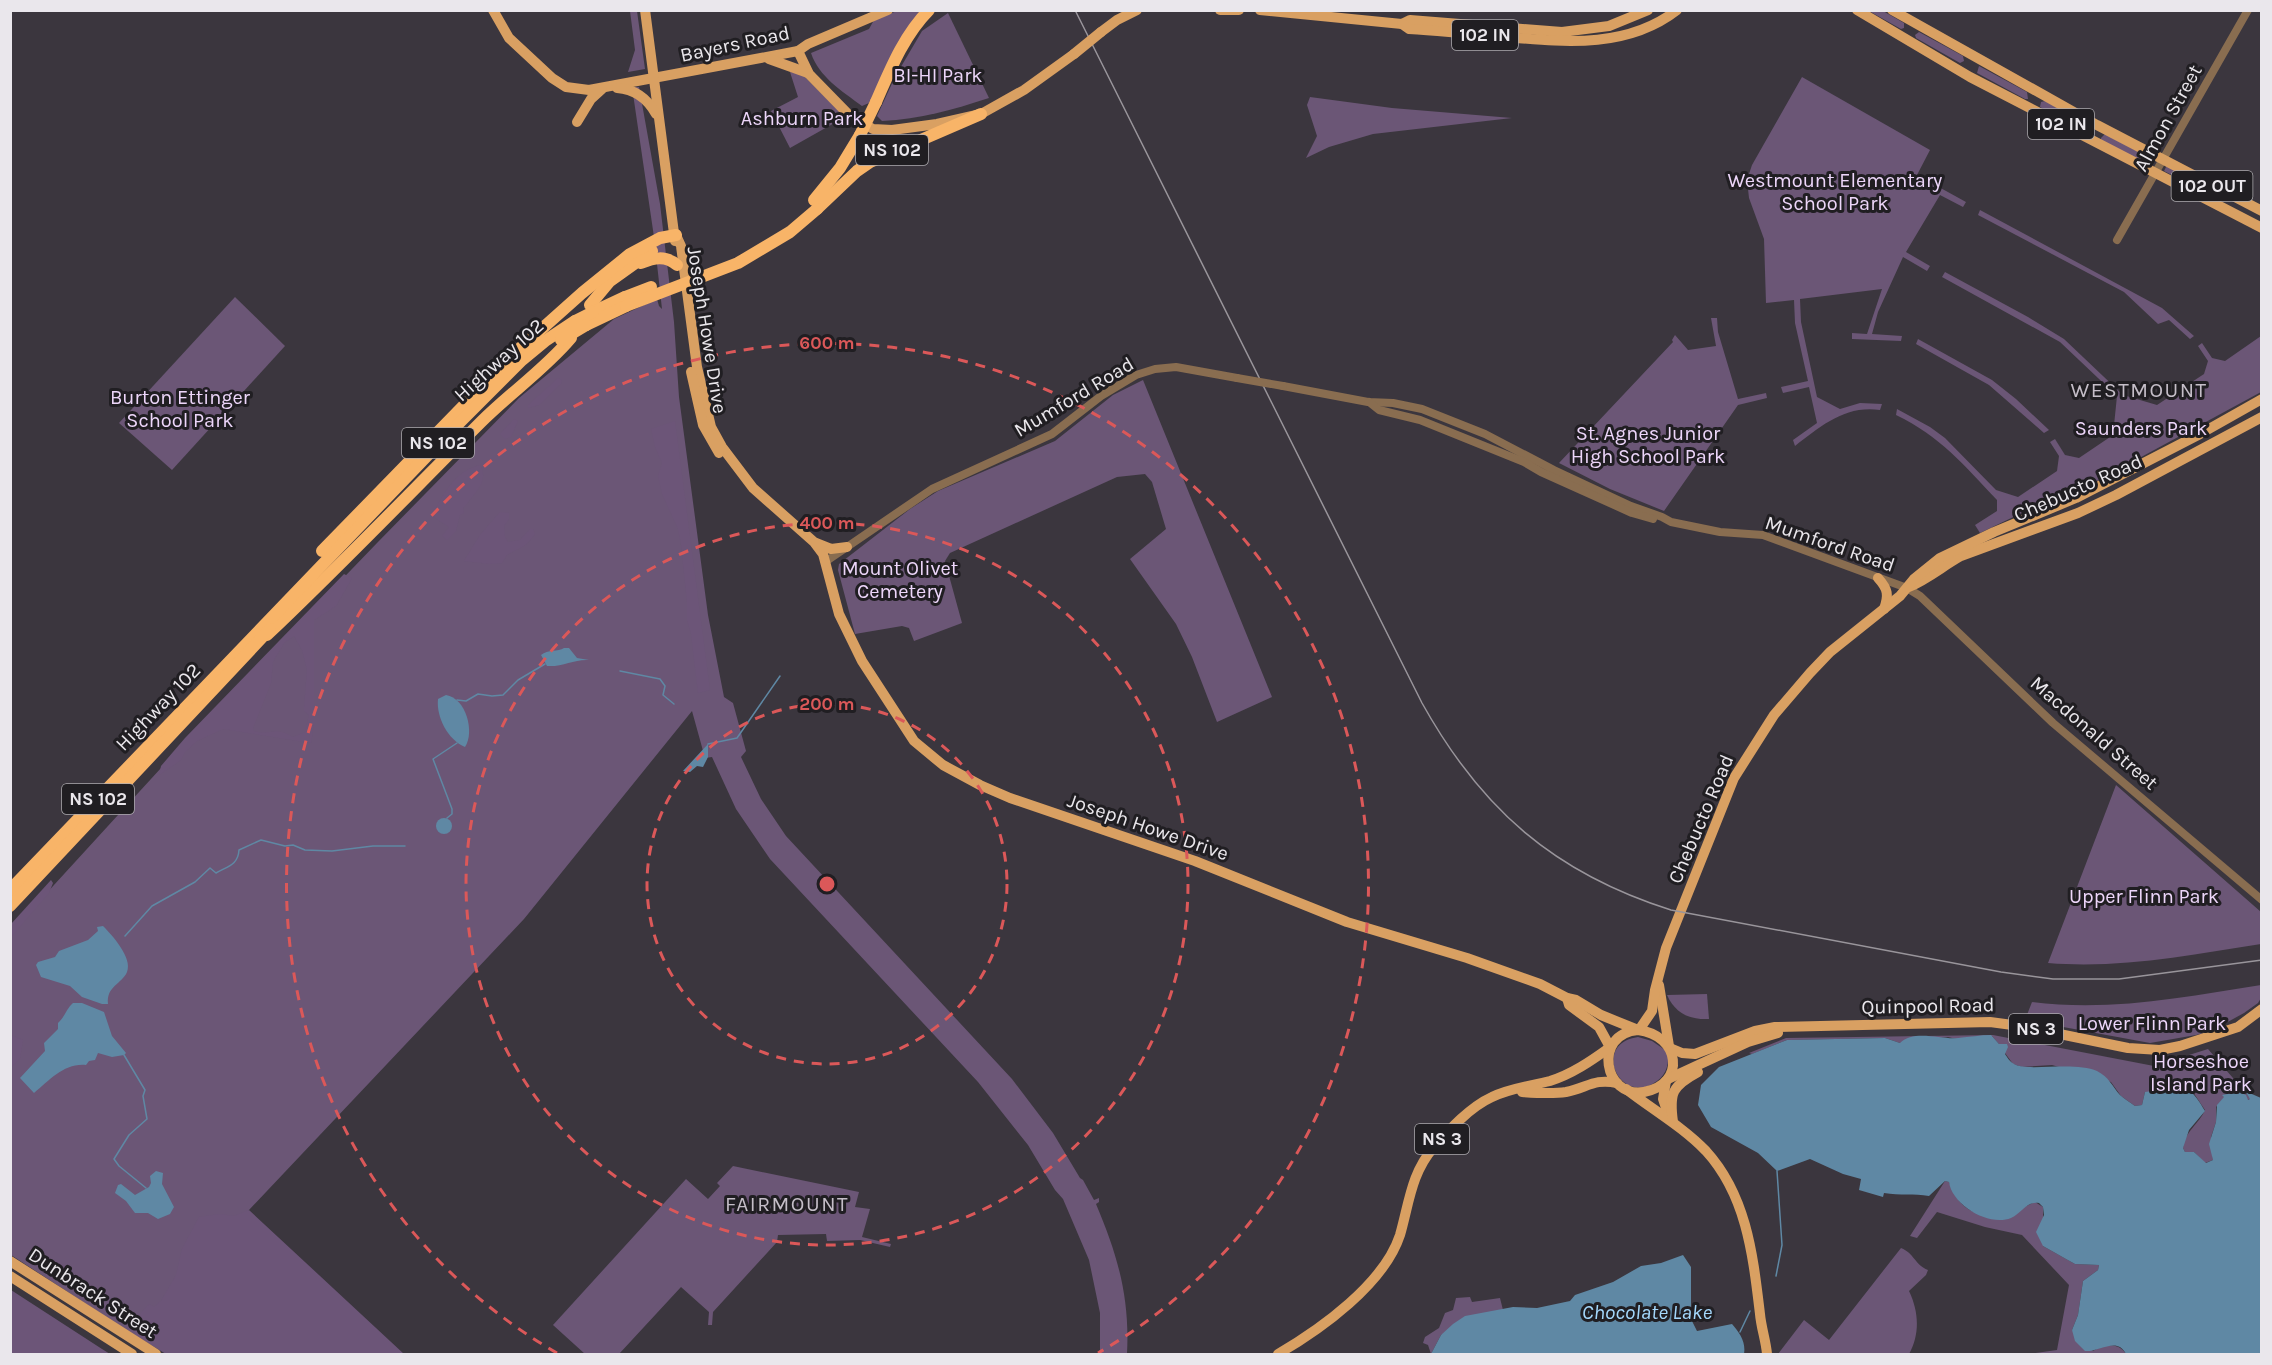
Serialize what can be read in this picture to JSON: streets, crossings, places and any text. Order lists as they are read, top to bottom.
{
  "streets": {
    "highway": ["NS 102", "Highway 102"],
    "main road": [
      "102 IN",
      "Bayers Road",
      "102 OUT",
      "Joseph Howe Drive",
      "Chebucto Road",
      "Quinpool Road",
      "NS 3",
      "Dunbrack Street"
    ],
    "street": ["Almon Street", "Mumford Road", "Macdonald Street"]
  },
  "crossings": [
    ["102 IN", "Almon Street"],
    ["Bayers Road", "Joseph Howe Drive"],
    ["Almon Street", "102 OUT"],
    ["NS 102", "Highway 102"],
    ["Joseph Howe Drive", "Mumford Road"],
    ["Joseph Howe Drive", "Chebucto Road"],
    ["Joseph Howe Drive", "Quinpool Road"],
    ["Joseph Howe Drive", "NS 3"],
    ["Mumford Road", "Chebucto Road"],
    ["Mumford Road", "Macdonald Street"],
    ["Chebucto Road", "Macdonald Street"],
    ["Chebucto Road", "Quinpool Road"],
    ["Chebucto Road", "NS 3"],
    ["Quinpool Road", "NS 3"]
  ],
  "districts": ["WESTMOUNT", "FAIRMOUNT"],
  "water": ["Chocolate Lake"],
  "parks": [
    "BI-HI Park",
    "Ashburn Park",
    "Westmount Elementary School Park",
    "Burton Ettinger School Park",
    "Saunders Park",
    "St. Agnes Junior High School Park",
    "Mount Olivet Cemetery",
    "Upper Flinn Park",
    "Lower Flinn Park",
    "Horseshoe Island Park"
  ],
  "rings": ["600 m", "400 m", "200 m"]
}
